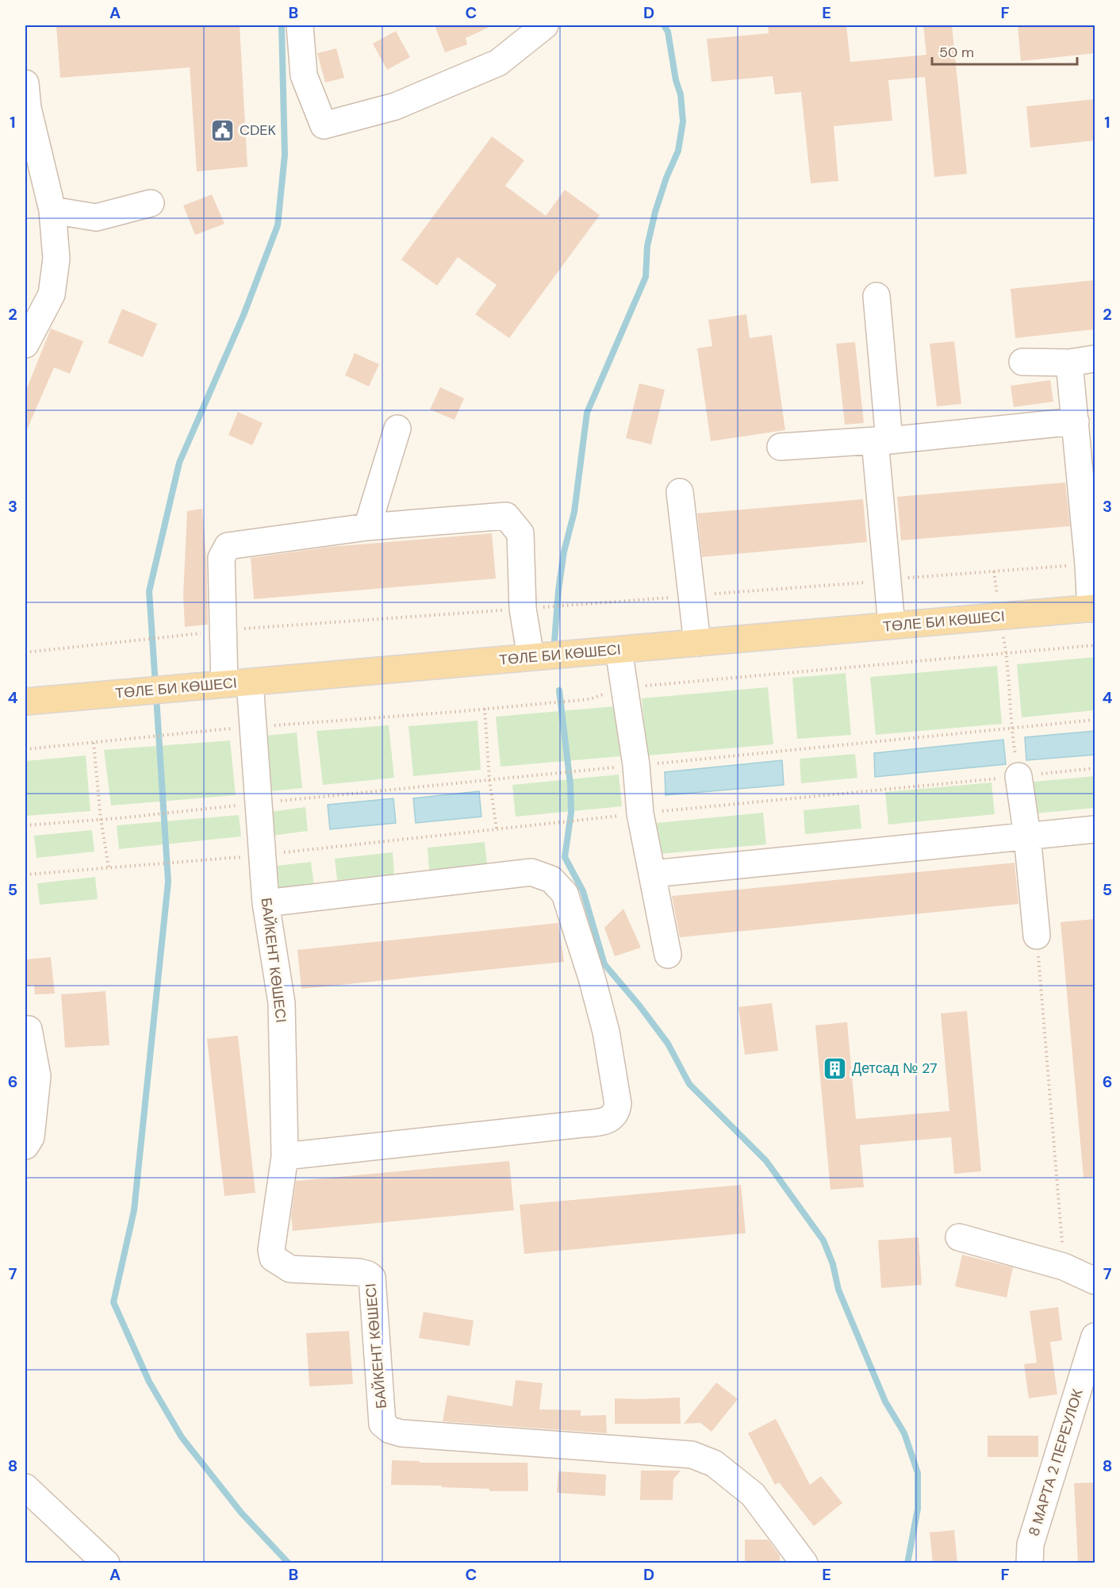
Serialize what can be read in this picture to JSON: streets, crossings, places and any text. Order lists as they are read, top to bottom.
{
  "streets": {
    "main road": ["ТӨЛЕ БИ КӨШЕСІ"],
    "street": ["БАЙКЕНТ КӨШЕСІ", "8 МАРТА 2 ПЕРЕУЛОК"]
  },
  "crossings": [
    ["ТӨЛЕ БИ КӨШЕСІ", "БАЙКЕНТ КӨШЕСІ"]
  ],
  "places": {
    "public building": ["CDEK"],
    "building": ["Детсад № 27"]
  },
  "scale_bar": "50 m",
  "grid": {
    "columns": [
      "A",
      "B",
      "C",
      "D",
      "E",
      "F"
    ],
    "rows": [
      "1",
      "2",
      "3",
      "4",
      "5",
      "6",
      "7",
      "8"
    ]
  }
}
